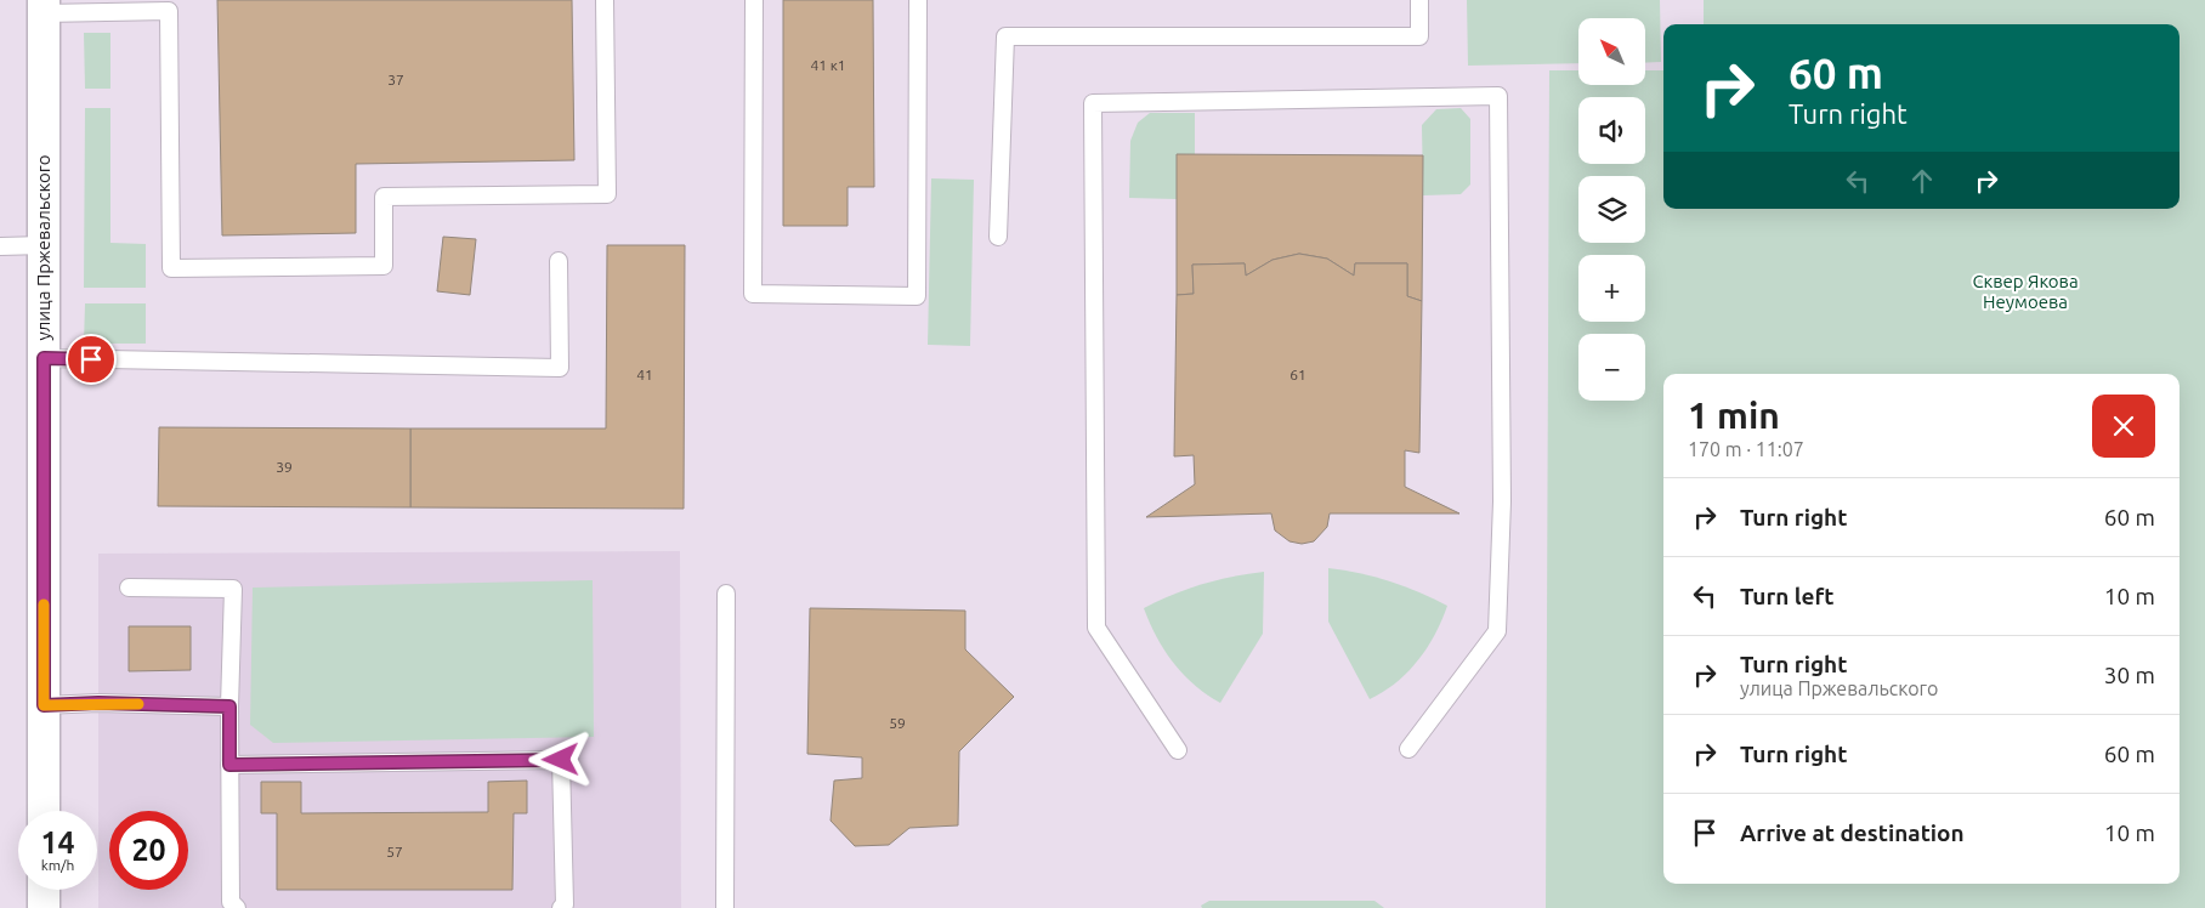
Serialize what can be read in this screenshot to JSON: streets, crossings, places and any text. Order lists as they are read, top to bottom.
{
  "streets": {
    "street": ["улица Пржевальского"]
  },
  "parks": ["Сквер Якова Неумоева"],
  "house_numbers": [
    "41 к1",
    "37",
    "41",
    "61",
    "39",
    "59",
    "57"
  ],
  "north": "top left",
  "page": {
    "map_buttons": ["+", "−"],
    "turn": ["60 m", "Turn right"],
    "heading": ["1 min", "170 m · 11:07"],
    "list": [
      {
        "name": "Turn right",
        "value": "60 m"
      },
      {
        "name": "Turn left",
        "value": "10 m"
      },
      {
        "name": "Turn right",
        "note": "улица Пржевальского",
        "value": "30 m"
      },
      {
        "name": "Turn right",
        "value": "60 m"
      },
      {
        "name": "Arrive at destination",
        "value": "10 m"
      }
    ],
    "speed": "14 km/h",
    "limit": "20"
  }
}
